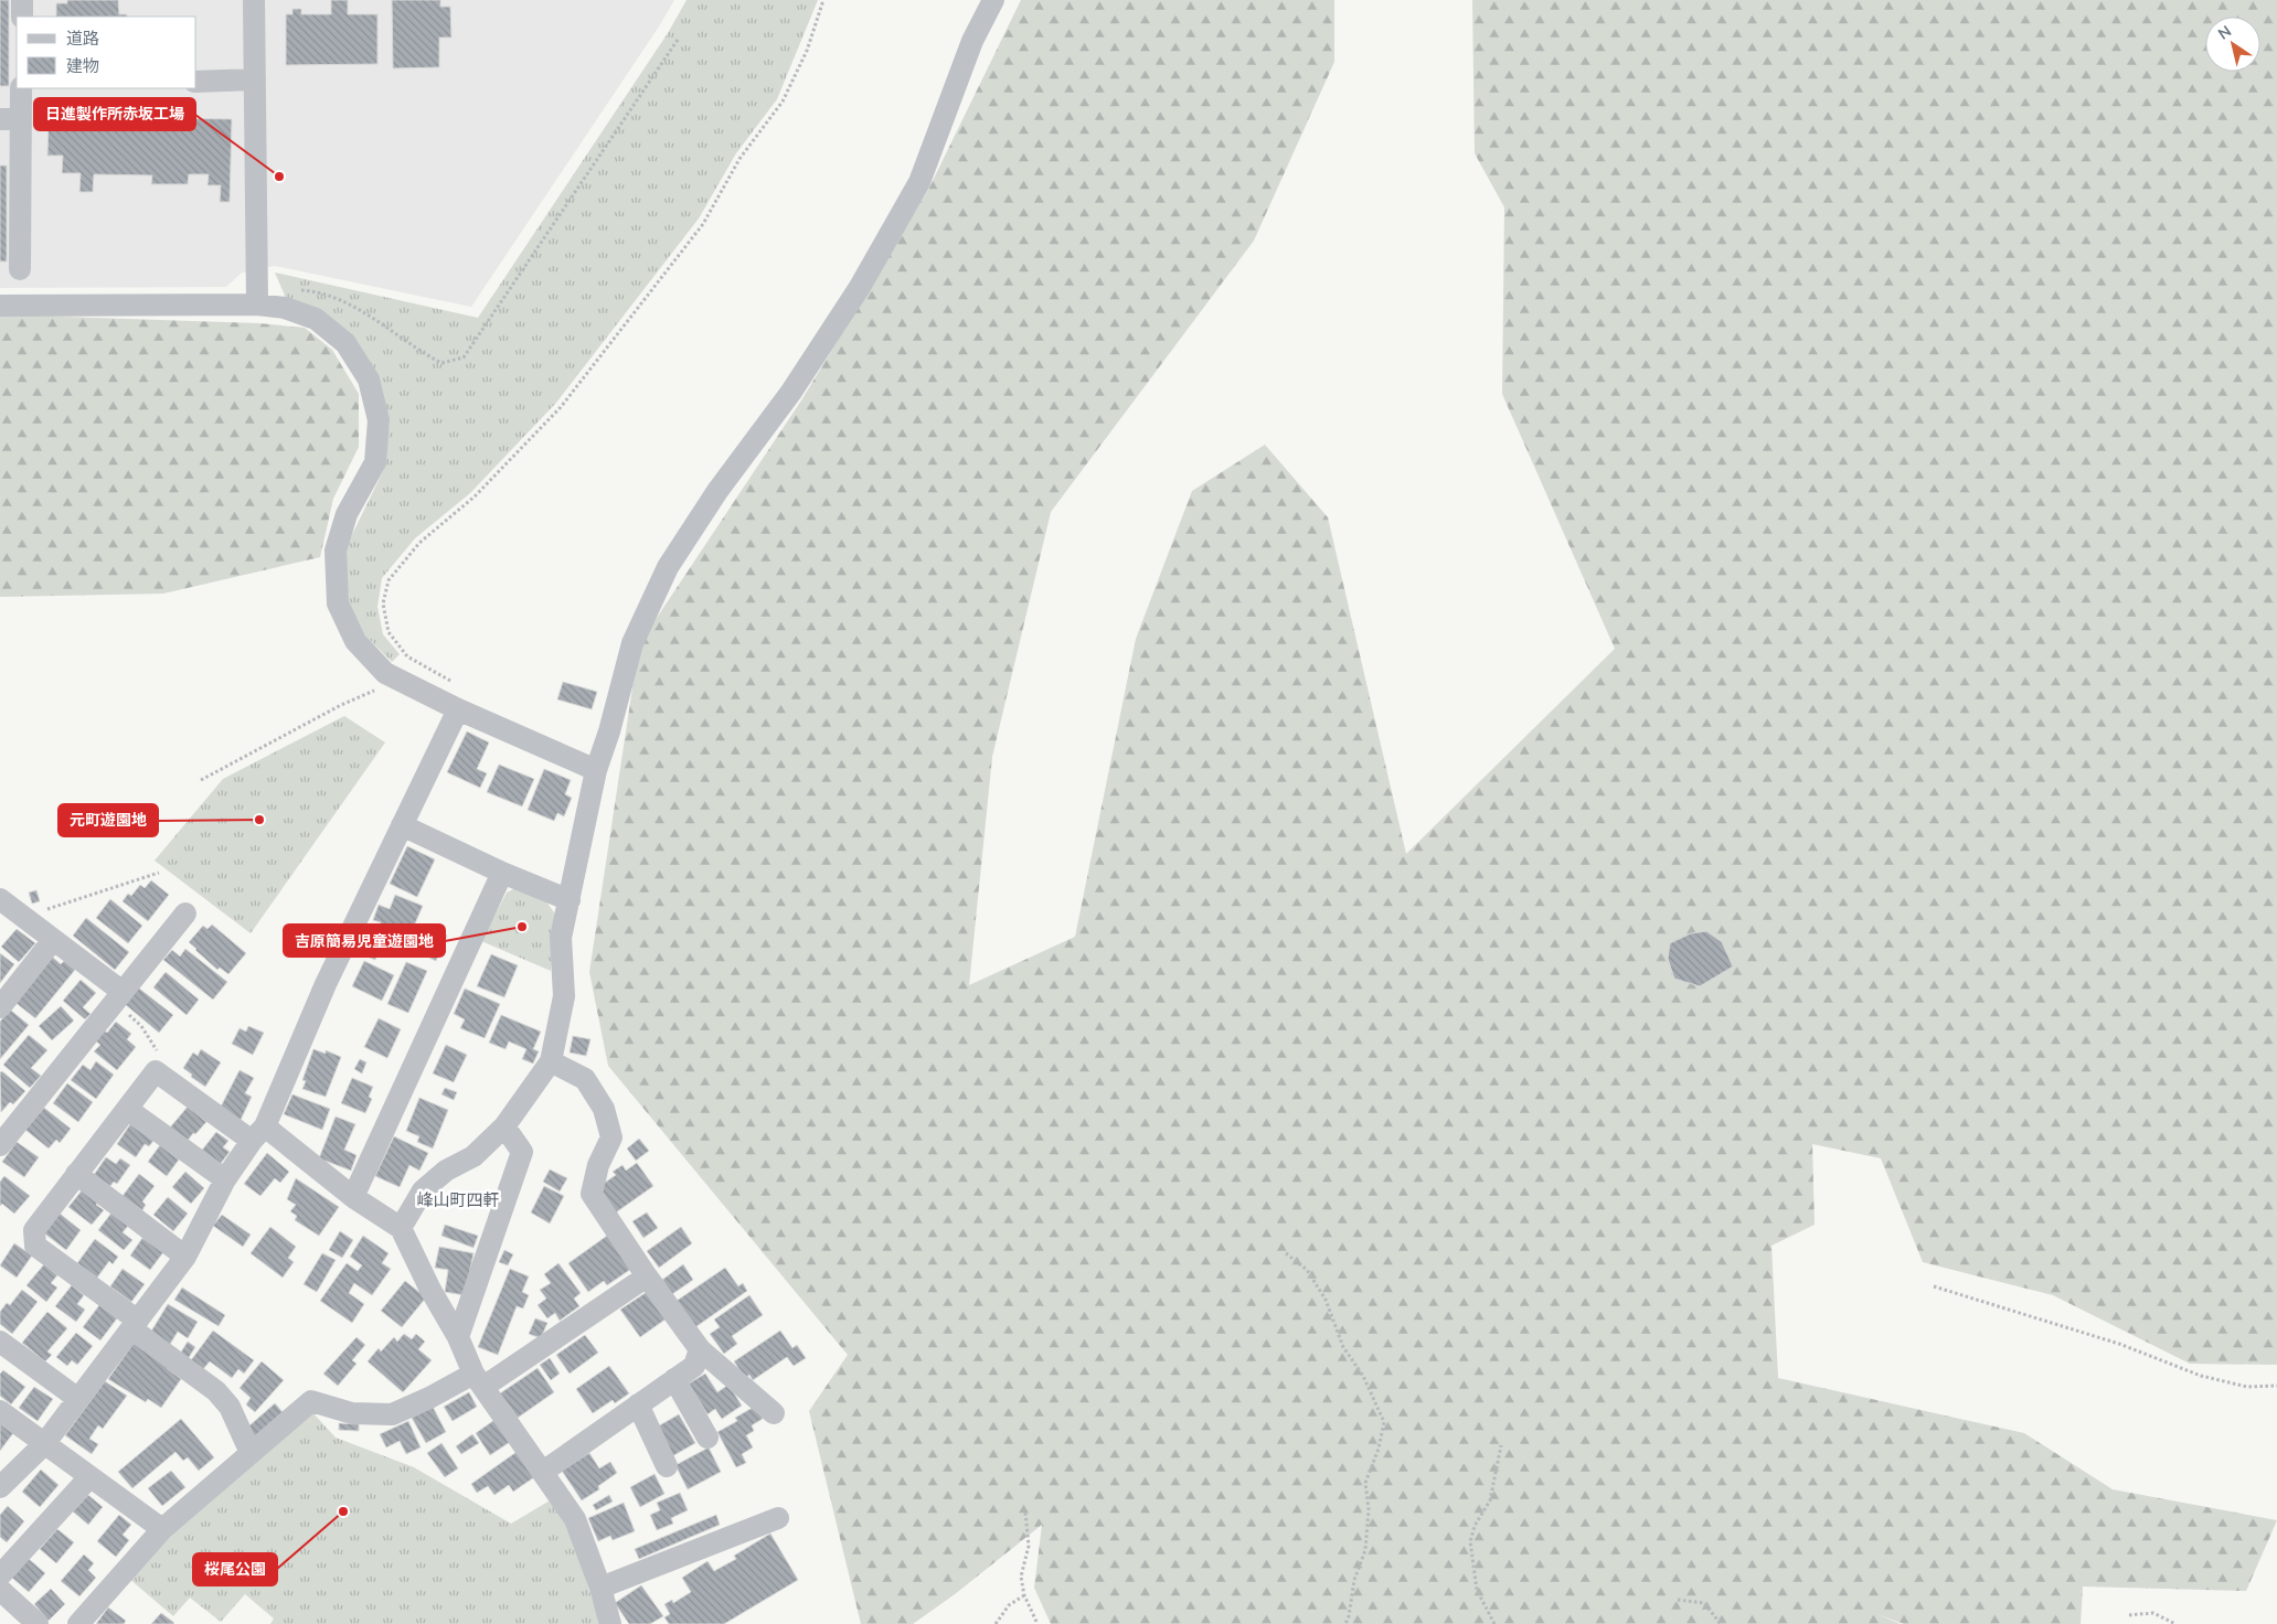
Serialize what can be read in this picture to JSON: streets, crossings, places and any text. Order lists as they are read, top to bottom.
{
  "districts": ["峰山町四軒"],
  "places": [
    "日進製作所赤坂工場",
    "元町遊園地",
    "吉原簡易児童遊園地",
    "桜尾公園"
  ],
  "legend": ["道路", "建物"],
  "north": "top left"
}
